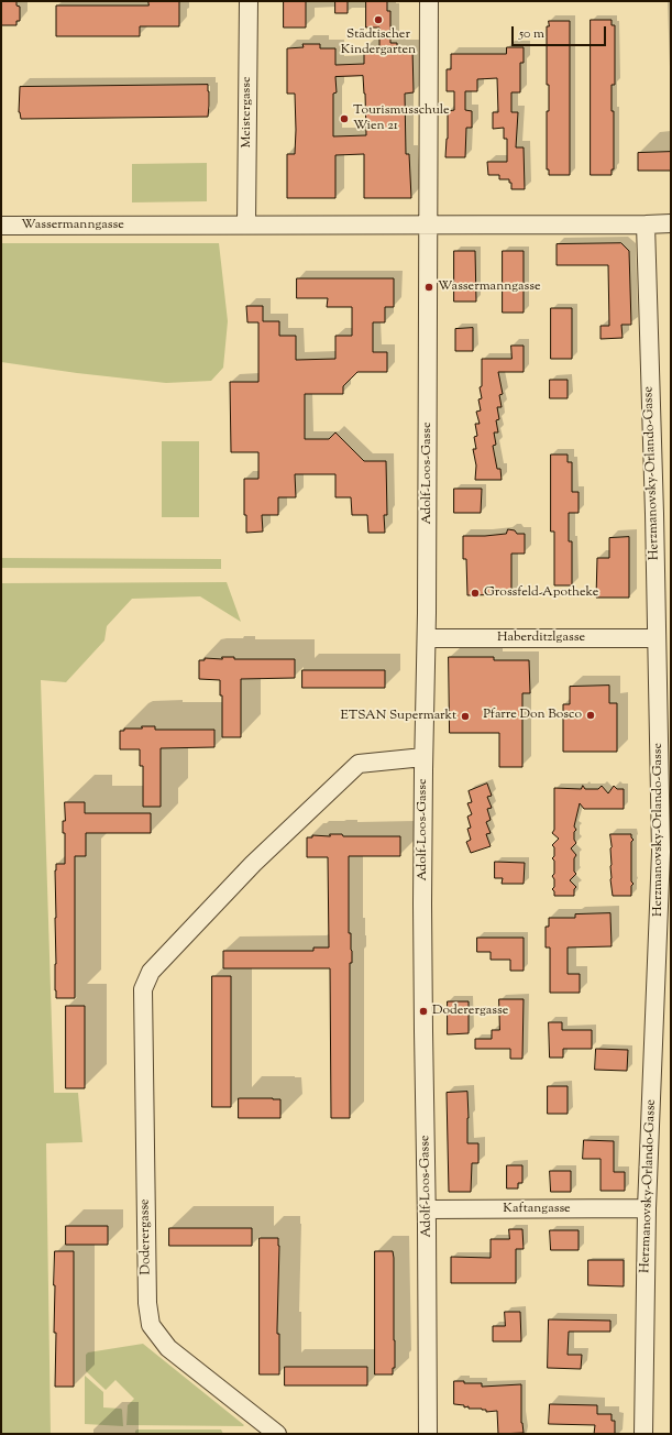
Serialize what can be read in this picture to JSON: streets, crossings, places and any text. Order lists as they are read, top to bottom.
{
  "streets": {
    "street": [
      "Meistergasse",
      "Wassermanngasse",
      "Adolf-Loos-Gasse",
      "Herzmanovsky-Orlando-Gasse",
      "Haberditzlgasse",
      "Kaftangasse",
      "Doderergasse"
    ]
  },
  "crossings": [
    ["Meistergasse", "Wassermanngasse"],
    ["Wassermanngasse", "Adolf-Loos-Gasse"],
    ["Wassermanngasse", "Herzmanovsky-Orlando-Gasse"],
    ["Adolf-Loos-Gasse", "Haberditzlgasse"],
    ["Adolf-Loos-Gasse", "Kaftangasse"],
    ["Adolf-Loos-Gasse", "Doderergasse"],
    ["Herzmanovsky-Orlando-Gasse", "Haberditzlgasse"],
    ["Herzmanovsky-Orlando-Gasse", "Kaftangasse"]
  ],
  "places": [
    "Städtischer Kindergarten",
    "Tourismusschule Wien 21",
    "Wassermanngasse",
    "Grossfeld-Apotheke",
    "Pfarre Don Bosco",
    "ETSAN Supermarkt",
    "Doderergasse"
  ],
  "scale_bar": "50 m"
}
